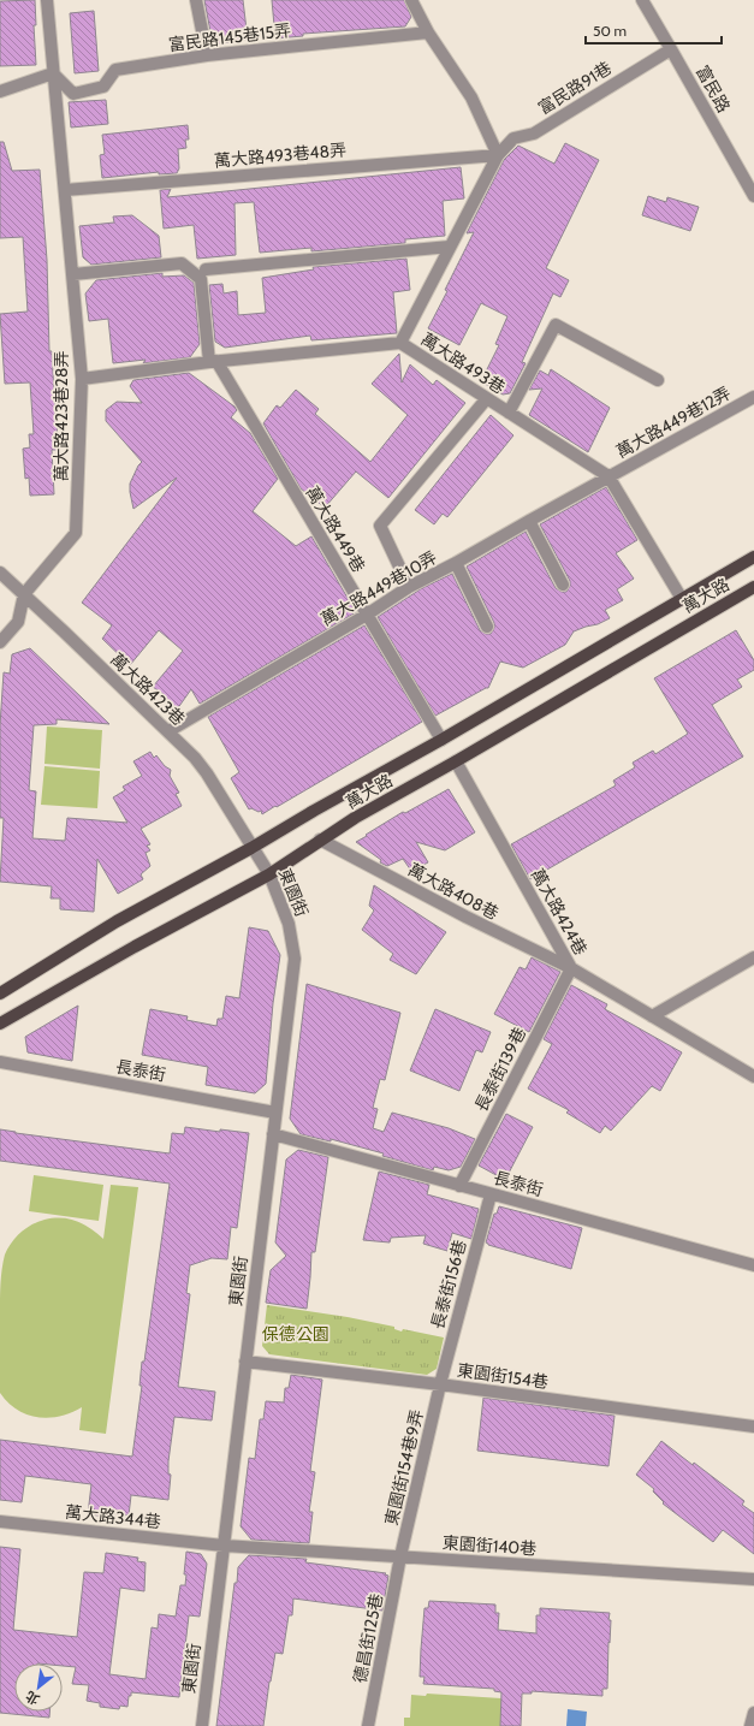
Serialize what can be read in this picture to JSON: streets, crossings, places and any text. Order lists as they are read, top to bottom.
{
  "streets": {
    "main road": ["萬大路"],
    "street": [
      "富民路145巷15弄",
      "富民路91巷",
      "富民路",
      "萬大路493巷48弄",
      "萬大路493巷",
      "萬大路423巷28弄",
      "萬大路449巷12弄",
      "萬大路449巷",
      "萬大路449巷10弄",
      "萬大路423巷",
      "萬大路408巷",
      "東園街",
      "萬大路424巷",
      "長泰街139巷",
      "長泰街",
      "長泰街156巷",
      "東園街154巷",
      "東園街154巷9弄",
      "萬大路344巷",
      "東園街140巷",
      "德昌街125巷"
    ]
  },
  "crossings": [
    ["富民路145巷15弄", "萬大路423巷28弄"],
    ["富民路91巷", "富民路"],
    ["富民路91巷", "萬大路493巷48弄"],
    ["富民路91巷", "萬大路493巷"],
    ["萬大路493巷48弄", "萬大路423巷28弄"],
    ["萬大路493巷", "萬大路423巷28弄"],
    ["萬大路493巷", "萬大路449巷12弄"],
    ["萬大路493巷", "萬大路449巷"],
    ["萬大路493巷", "萬大路449巷10弄"],
    ["萬大路493巷", "萬大路"],
    ["萬大路423巷28弄", "萬大路423巷"],
    ["萬大路449巷12弄", "萬大路449巷10弄"],
    ["萬大路449巷", "萬大路449巷10弄"],
    ["萬大路449巷", "萬大路"],
    ["萬大路449巷10弄", "萬大路423巷"],
    ["萬大路", "萬大路423巷"],
    ["萬大路", "萬大路408巷"],
    ["萬大路", "東園街"],
    ["萬大路", "萬大路424巷"],
    ["萬大路423巷", "東園街"],
    ["萬大路408巷", "萬大路424巷"],
    ["萬大路408巷", "長泰街139巷"],
    ["東園街", "長泰街"],
    ["東園街", "東園街154巷"],
    ["東園街", "萬大路344巷"],
    ["東園街", "東園街140巷"],
    ["萬大路424巷", "長泰街139巷"],
    ["長泰街139巷", "長泰街"],
    ["長泰街", "長泰街156巷"],
    ["長泰街156巷", "東園街154巷"],
    ["長泰街156巷", "東園街154巷9弄"],
    ["東園街154巷", "東園街154巷9弄"],
    ["東園街154巷9弄", "東園街140巷"],
    ["東園街154巷9弄", "德昌街125巷"],
    ["萬大路344巷", "東園街140巷"],
    ["東園街140巷", "德昌街125巷"]
  ],
  "parks": ["保德公園"],
  "scale_bar": "50 m",
  "north": "bottom left"
}
